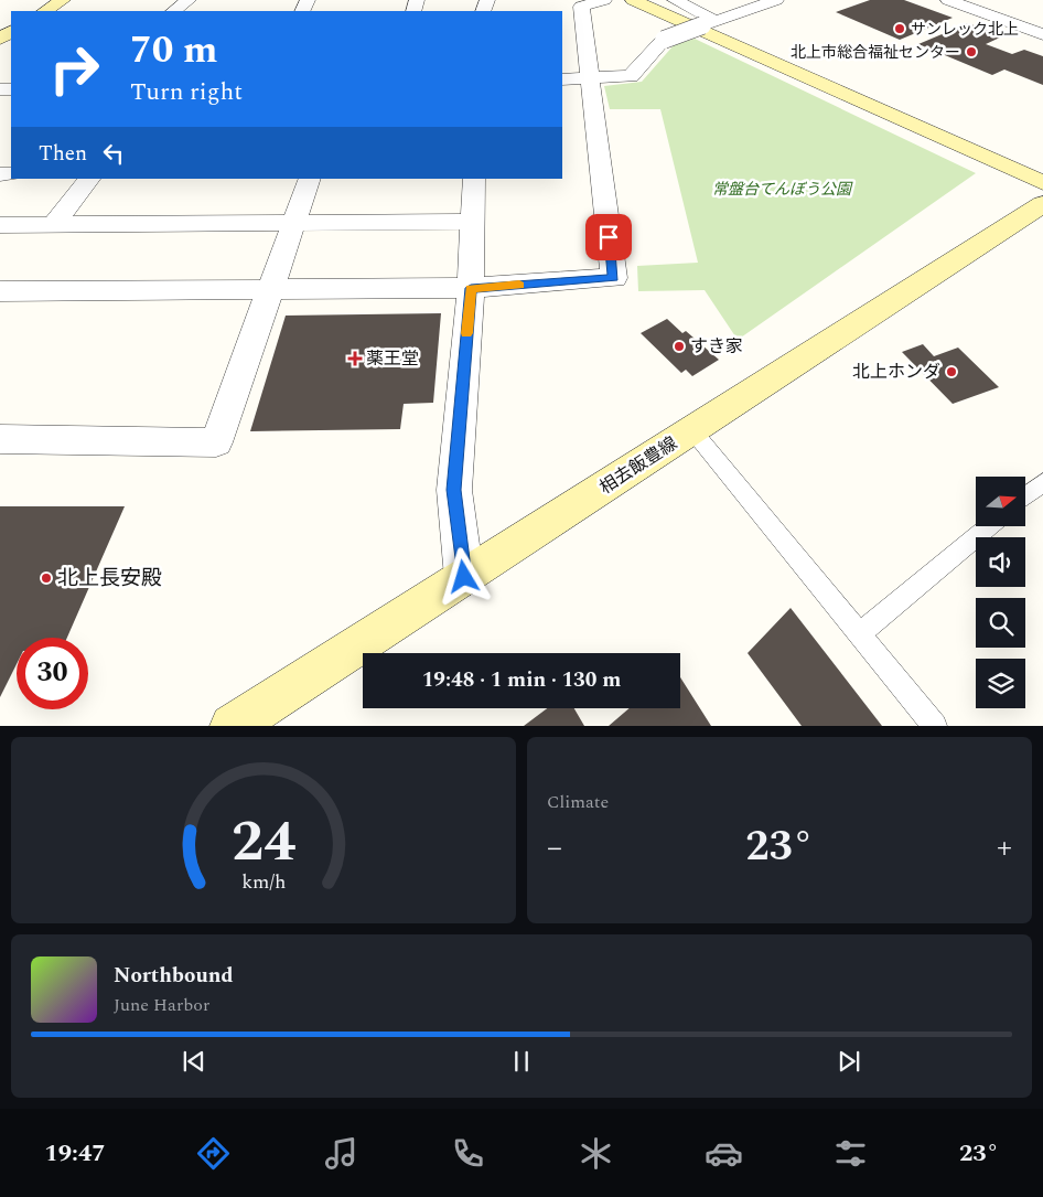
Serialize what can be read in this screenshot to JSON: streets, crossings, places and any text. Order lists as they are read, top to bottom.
{
  "streets": {
    "main road": ["相去飯豊線"]
  },
  "parks": ["常盤台てんぼう公園"],
  "places": {
    "other": [
      "サンレック北上",
      "北上市総合福祉センター",
      "すき家",
      "北上ホンダ",
      "北上長安殿"
    ],
    "health": ["薬王堂"]
  },
  "north": "right",
  "page": {
    "turn": ["70 m", "Turn right"],
    "then": "Then",
    "limit": "30",
    "trip": "19:48 · 1 min · 130 m",
    "tile": "Climate",
    "heat": ["−", "23°", "+"],
    "song": ["Northbound", "June Harbor"],
    "tabs": ["19:47", "23°"],
    "gauge": ["24", "km/h"]
  }
}
